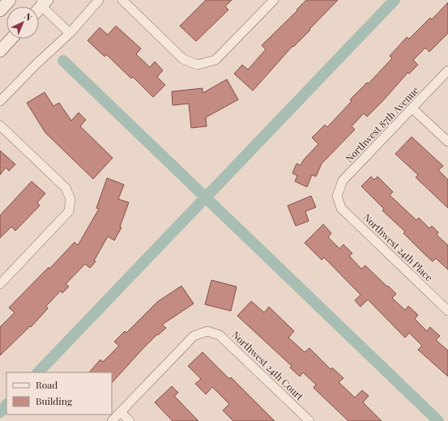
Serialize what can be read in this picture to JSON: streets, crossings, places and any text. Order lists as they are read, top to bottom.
{
  "streets": {
    "street": ["Northwest 87th Avenue", "Northwest 24th Place", "Northwest 24th Court"]
  },
  "crossings": [
    ["Northwest 87th Avenue", "Northwest 24th Place"]
  ],
  "legend": ["Road", "Building"],
  "north": "top right"
}
